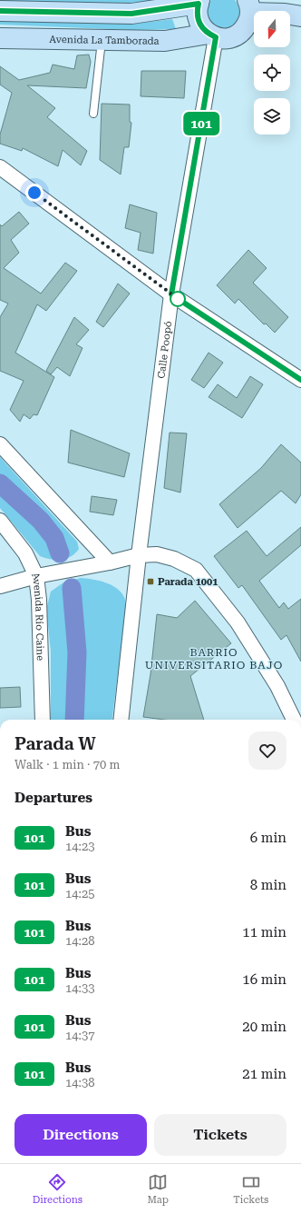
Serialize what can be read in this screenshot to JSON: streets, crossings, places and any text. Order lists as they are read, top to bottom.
{
  "streets": {
    "main road": ["Avenida La Tamborada"],
    "street": ["Calle Poopó", "Avenida Río Caine"]
  },
  "crossings": [
    ["Avenida La Tamborada", "Calle Poopó"]
  ],
  "districts": ["BARRIO UNIVERSITARIO BAJO"],
  "places": {
    "transit": ["Parada 1001"]
  },
  "lines": ["bus line 101"],
  "north": "bottom",
  "page": {
    "on_map": "101",
    "heading": [
      ["Parada W", "Walk · 1 min · 70 m"],
      "Departures"
    ],
    "list": [
      {
        "mark": "101",
        "name": "Bus",
        "note": "14:23",
        "value": "6 min"
      },
      {
        "mark": "101",
        "name": "Bus",
        "note": "14:25",
        "value": "8 min"
      },
      {
        "mark": "101",
        "name": "Bus",
        "note": "14:28",
        "value": "11 min"
      },
      {
        "mark": "101",
        "name": "Bus",
        "note": "14:33",
        "value": "16 min"
      },
      {
        "mark": "101",
        "name": "Bus",
        "note": "14:37",
        "value": "20 min"
      },
      {
        "mark": "101",
        "name": "Bus",
        "note": "14:38",
        "value": "21 min"
      }
    ],
    "buttons": ["Directions", "Tickets"],
    "tabs": ["Directions", "Map", "Tickets"]
  }
}
